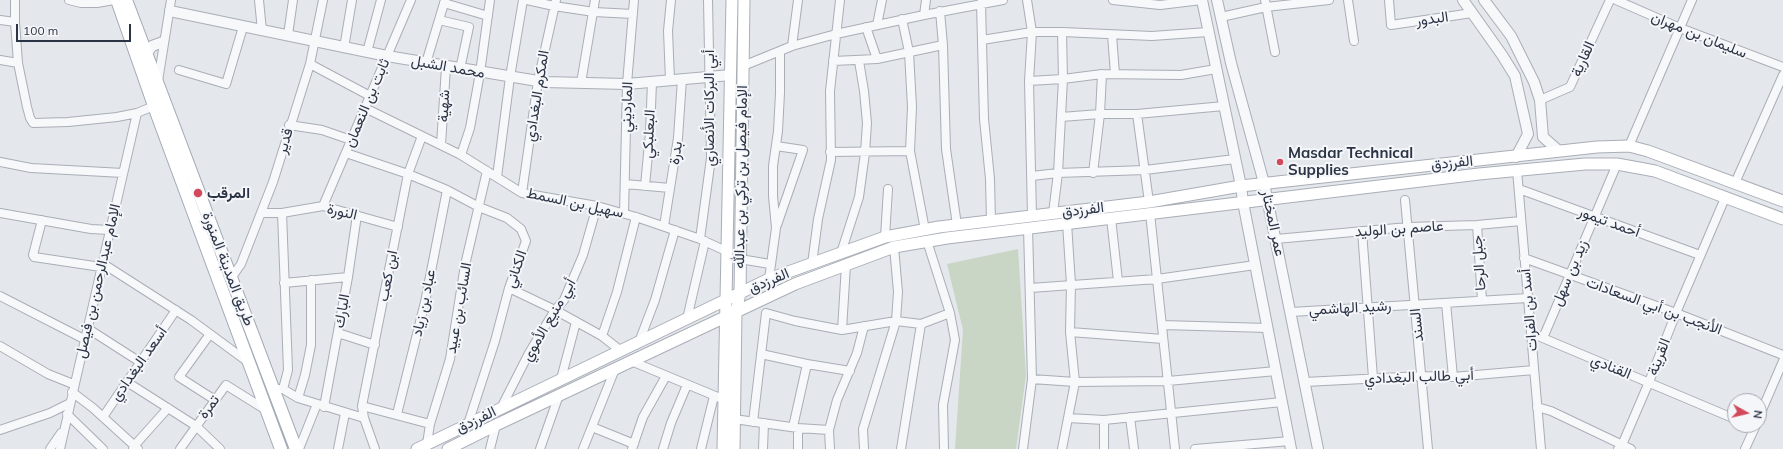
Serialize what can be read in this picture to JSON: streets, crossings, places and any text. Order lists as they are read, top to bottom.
{
  "streets": {
    "main road": ["الفرزدق", "الإمام فيصل بن تركي بن عبدالله", "طريق المدينة المنورة"],
    "street": [
      "البدور",
      "سليمان بن مهران",
      "القارية",
      "محمد الشبل",
      "المكرم البغدادي",
      "ثابت بن النعمان",
      "شهية",
      "المارديني",
      "أبي البركات الأنصاري",
      "البعلبكي",
      "قدير",
      "بدرة",
      "سهيل بن السمط",
      "النورة",
      "أحمد تيمور",
      "عمر المختار",
      "عاصم بن الوليد",
      "جبل الرحا",
      "الكناني",
      "زيد بن سهل",
      "ابن كعب",
      "الإمام عبدالرحمن بن فيصل",
      "عباد بن زياد",
      "الأنجب بن أبي السعادات",
      "السائب بن عبيد",
      "رشيد الهاشمي",
      "أسد بن الفرات",
      "البارك",
      "أبي منيع الأموي",
      "السند",
      "القرينة",
      "أسعد البغدادي",
      "القنادي",
      "أبي طالب البغدادي",
      "تمرة"
    ]
  },
  "crossings": [
    ["محمد الشبل", "المكرم البغدادي"],
    ["محمد الشبل", "ثابت بن النعمان"],
    ["محمد الشبل", "شهية"],
    ["محمد الشبل", "المارديني"],
    ["محمد الشبل", "أبي البركات الأنصاري"],
    ["محمد الشبل", "البعلبكي"],
    ["محمد الشبل", "قدير"],
    ["محمد الشبل", "بدرة"],
    ["محمد الشبل", "الإمام فيصل بن تركي بن عبدالله"],
    ["المكرم البغدادي", "سهيل بن السمط"],
    ["ثابت بن النعمان", "سهيل بن السمط"],
    ["ثابت بن النعمان", "النورة"],
    ["ثابت بن النعمان", "الكناني"],
    ["شهية", "سهيل بن السمط"],
    ["المارديني", "سهيل بن السمط"],
    ["أبي البركات الأنصاري", "الفرزدق"],
    ["أبي البركات الأنصاري", "سهيل بن السمط"],
    ["قدير", "النورة"],
    ["قدير", "طريق المدينة المنورة"],
    ["بدرة", "سهيل بن السمط"],
    ["الفرزدق", "الإمام فيصل بن تركي بن عبدالله"],
    ["الفرزدق", "عمر المختار"],
    ["الفرزدق", "الكناني"],
    ["الفرزدق", "زيد بن سهل"],
    ["الفرزدق", "السائب بن عبيد"],
    ["الفرزدق", "أسد بن الفرات"],
    ["الفرزدق", "أبي منيع الأموي"],
    ["الفرزدق", "القرينة"],
    ["الإمام فيصل بن تركي بن عبدالله", "سهيل بن السمط"],
    ["سهيل بن السمط", "ابن كعب"],
    ["سهيل بن السمط", "السائب بن عبيد"],
    ["سهيل بن السمط", "أبي منيع الأموي"],
    ["النورة", "ابن كعب"],
    ["النورة", "البارك"],
    ["أحمد تيمور", "زيد بن سهل"],
    ["أحمد تيمور", "أسد بن الفرات"],
    ["أحمد تيمور", "القرينة"],
    ["عمر المختار", "عاصم بن الوليد"],
    ["عمر المختار", "رشيد الهاشمي"],
    ["عمر المختار", "أبي طالب البغدادي"],
    ["عاصم بن الوليد", "جبل الرحا"],
    ["عاصم بن الوليد", "أسد بن الفرات"],
    ["عاصم بن الوليد", "السند"],
    ["جبل الرحا", "رشيد الهاشمي"],
    ["طريق المدينة المنورة", "تمرة"],
    ["الكناني", "ابن كعب"],
    ["الكناني", "عباد بن زياد"],
    ["الكناني", "السائب بن عبيد"],
    ["زيد بن سهل", "الأنجب بن أبي السعادات"],
    ["زيد بن سهل", "القنادي"],
    ["الأنجب بن أبي السعادات", "أسد بن الفرات"],
    ["الأنجب بن أبي السعادات", "القرينة"],
    ["رشيد الهاشمي", "أسد بن الفرات"],
    ["رشيد الهاشمي", "السند"],
    ["أسد بن الفرات", "القنادي"],
    ["أسد بن الفرات", "أبي طالب البغدادي"],
    ["السند", "أبي طالب البغدادي"],
    ["القرينة", "القنادي"]
  ],
  "places": ["Masdar Technical Supplies", "المرقب"],
  "scale_bar": "100 m",
  "north": "right"
}
